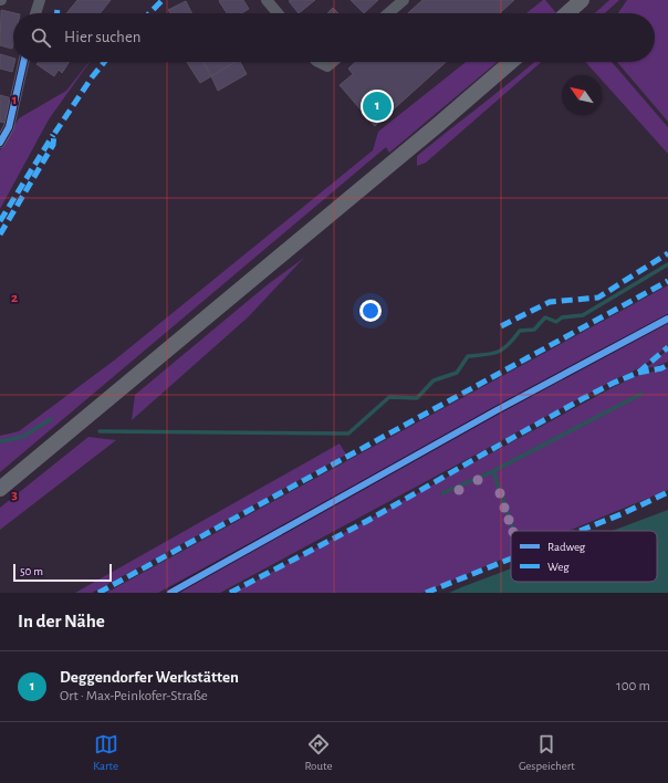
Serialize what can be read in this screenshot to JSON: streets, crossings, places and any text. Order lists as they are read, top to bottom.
{
  "legend": ["Radweg", "Weg"],
  "scale_bar": "50 m",
  "north": "top left",
  "page": {
    "search": "Hier suchen",
    "pins": "1",
    "scale": "50 m",
    "heading": "In der Nähe",
    "list": [
      {
        "mark": "1",
        "name": "Deggendorfer Werkstätten",
        "note": "Ort · Max-Peinkofer-Straße",
        "value": "100 m"
      }
    ],
    "nav": ["Karte", "Route", "Gespeichert"]
  },
  "grid": {
    "rows": ["1", "2", "3"]
  }
}
